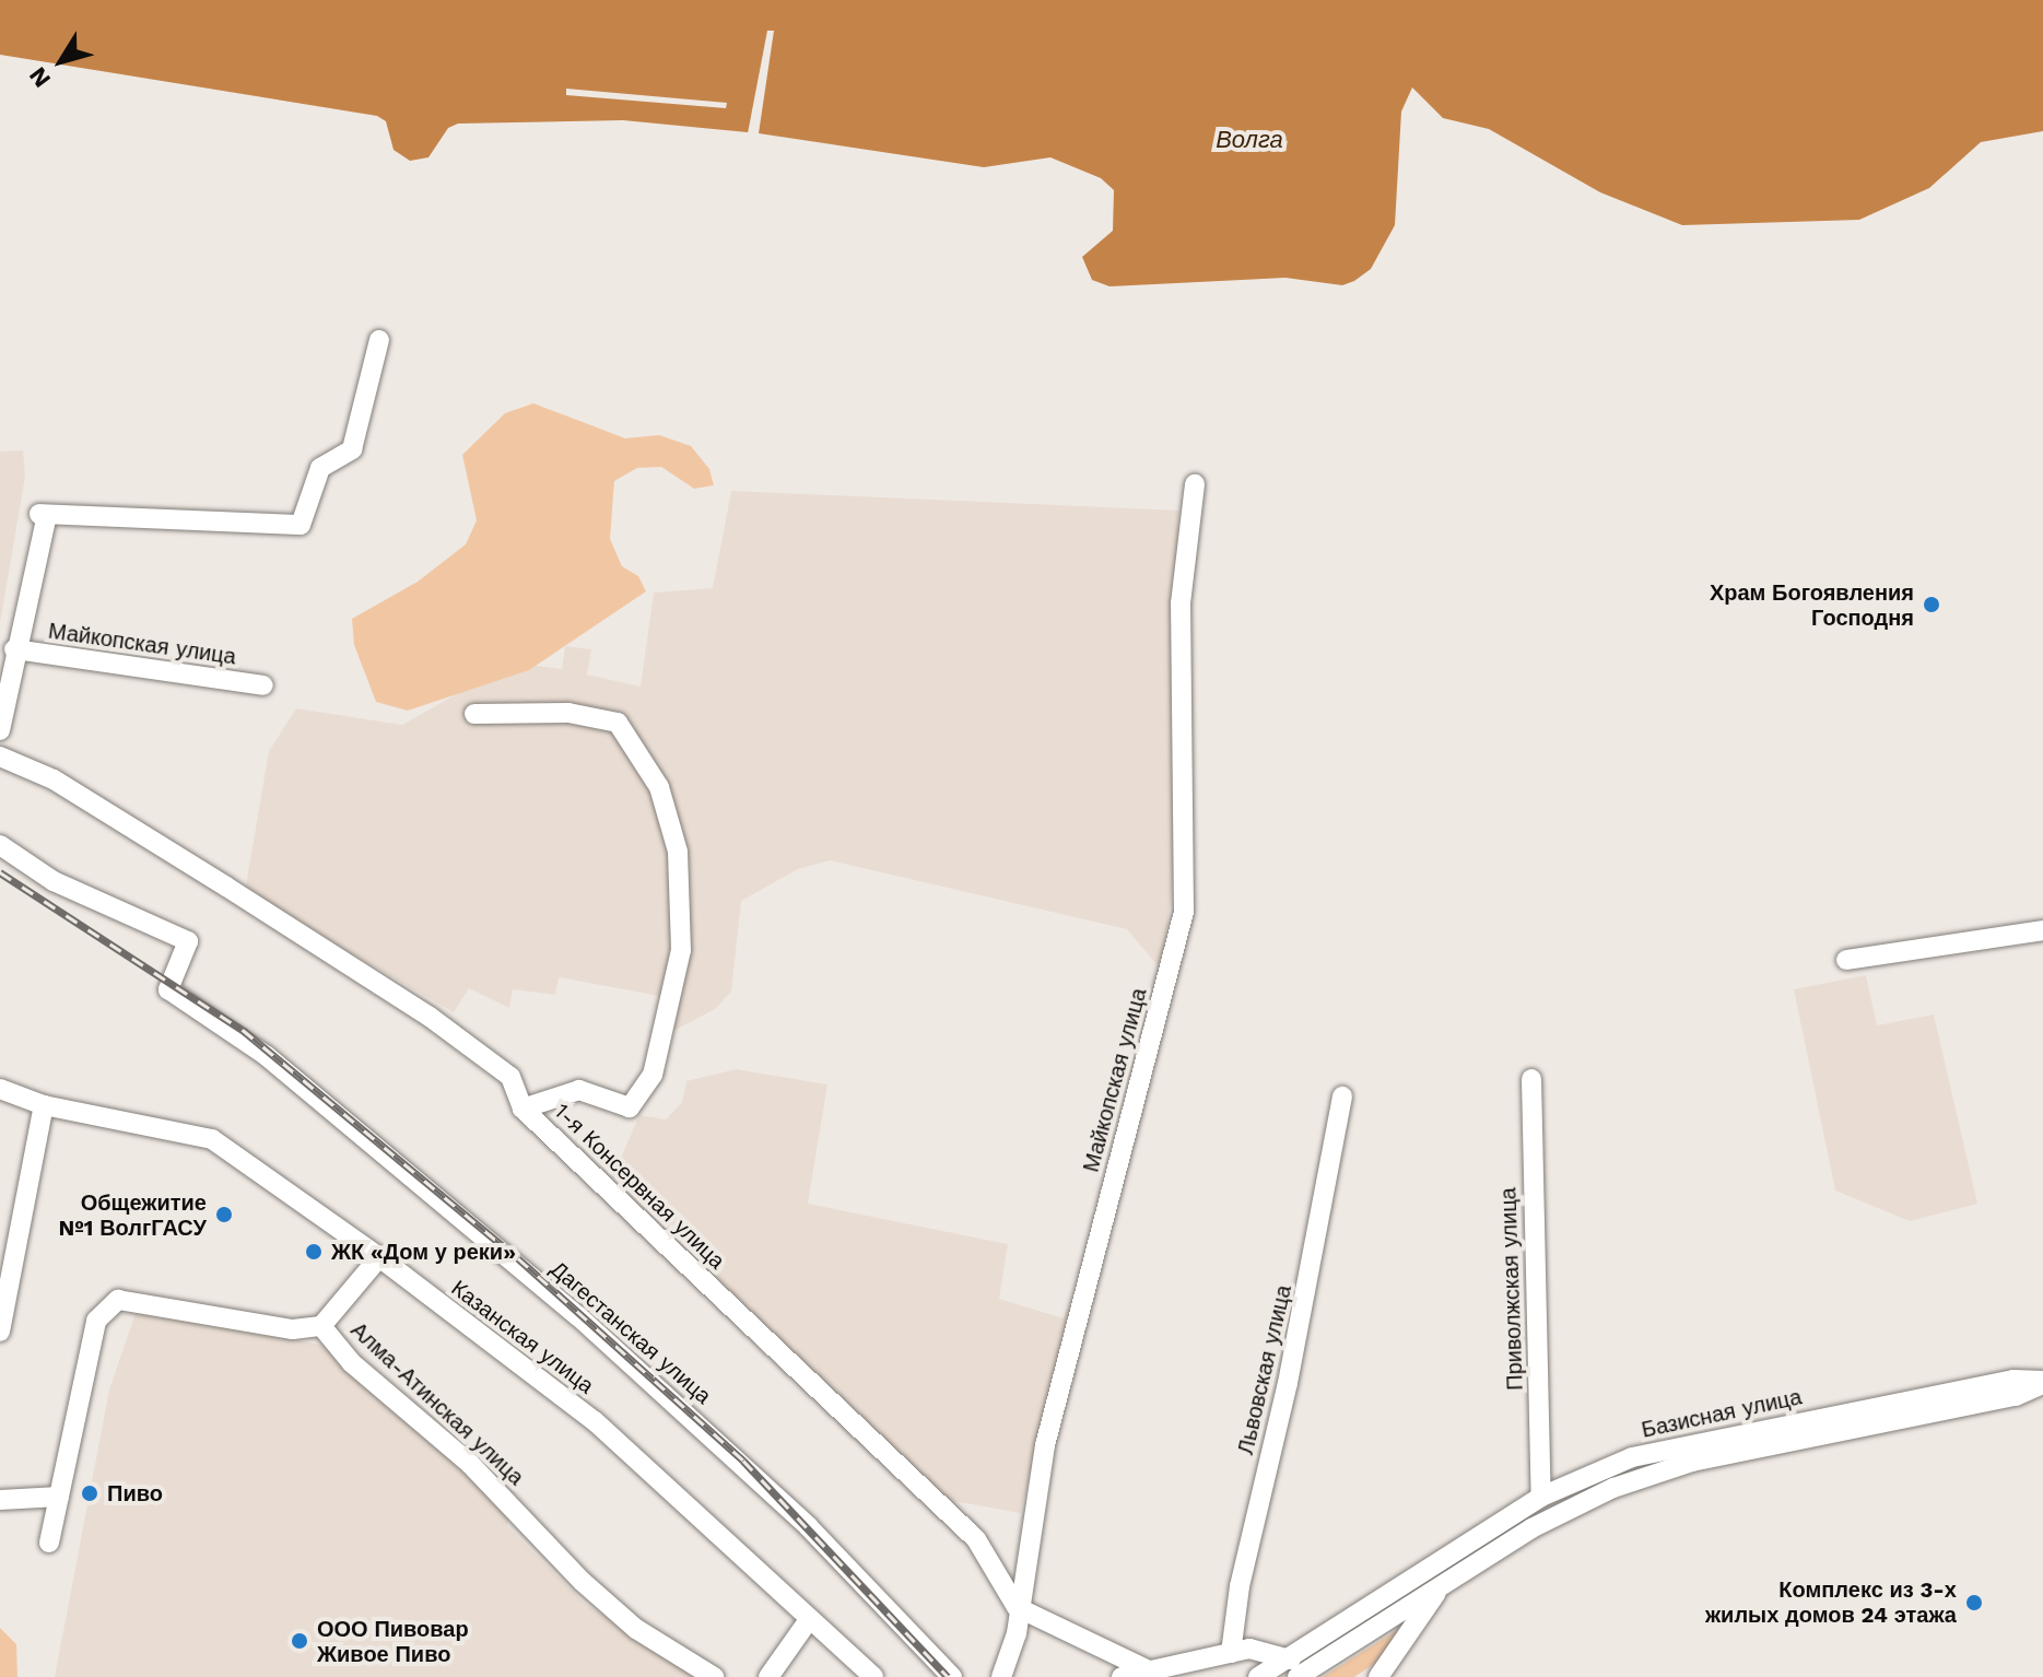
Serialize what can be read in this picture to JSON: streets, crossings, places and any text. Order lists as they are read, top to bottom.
{
  "streets": {
    "street": [
      "Майкопская улица",
      "1-я Консервная улица",
      "Приволжская улица",
      "Дагестанская улица",
      "Казанская улица",
      "Львовская улица",
      "Алма-Атинская улица",
      "Базисная улица"
    ]
  },
  "crossings": [
    ["Майкопская улица", "1-я Консервная улица"],
    ["Приволжская улица", "Базисная улица"]
  ],
  "water": ["Волга"],
  "places": [
    "Храм Богоявления Господня",
    "Общежитие №1 ВолгГАСУ",
    "ЖК «Дом у реки»",
    "Пиво",
    "Комплекс из 3-х жилых домов 24 этажа",
    "ООО Пивовар Живое Пиво"
  ],
  "north": "bottom left"
}
